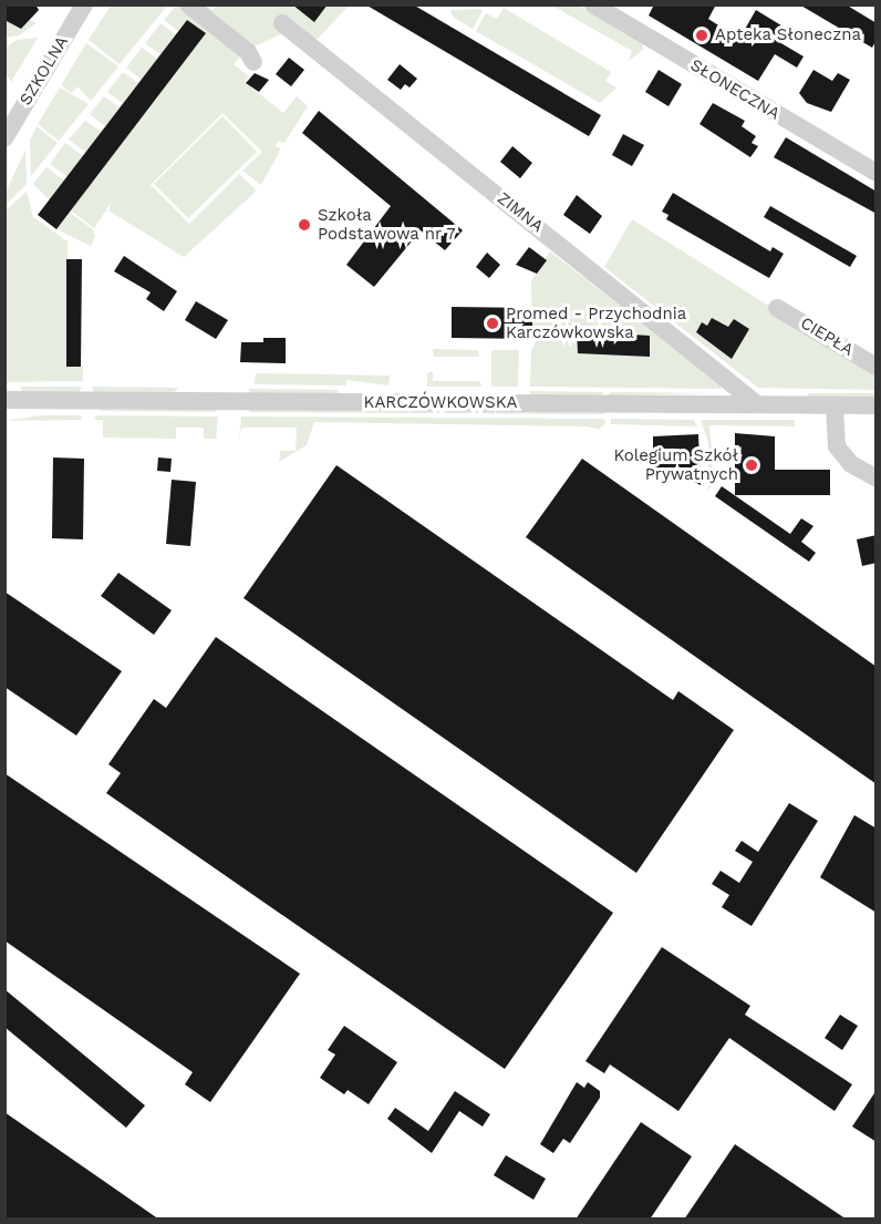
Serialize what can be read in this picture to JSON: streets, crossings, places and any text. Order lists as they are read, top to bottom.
{
  "streets": {
    "street": [
      "SZKOLNA",
      "SŁONECZNA",
      "ZIMNA",
      "CIEPŁA",
      "KARCZÓWKOWSKA"
    ]
  },
  "crossings": [
    ["ZIMNA", "KARCZÓWKOWSKA"]
  ],
  "places": [
    "Apteka Słoneczna",
    "Szkoła Podstawowa nr 7",
    "Promed - Przychodnia Karczówkowska",
    "Kolegium Szkół Prywatnych"
  ]
}
